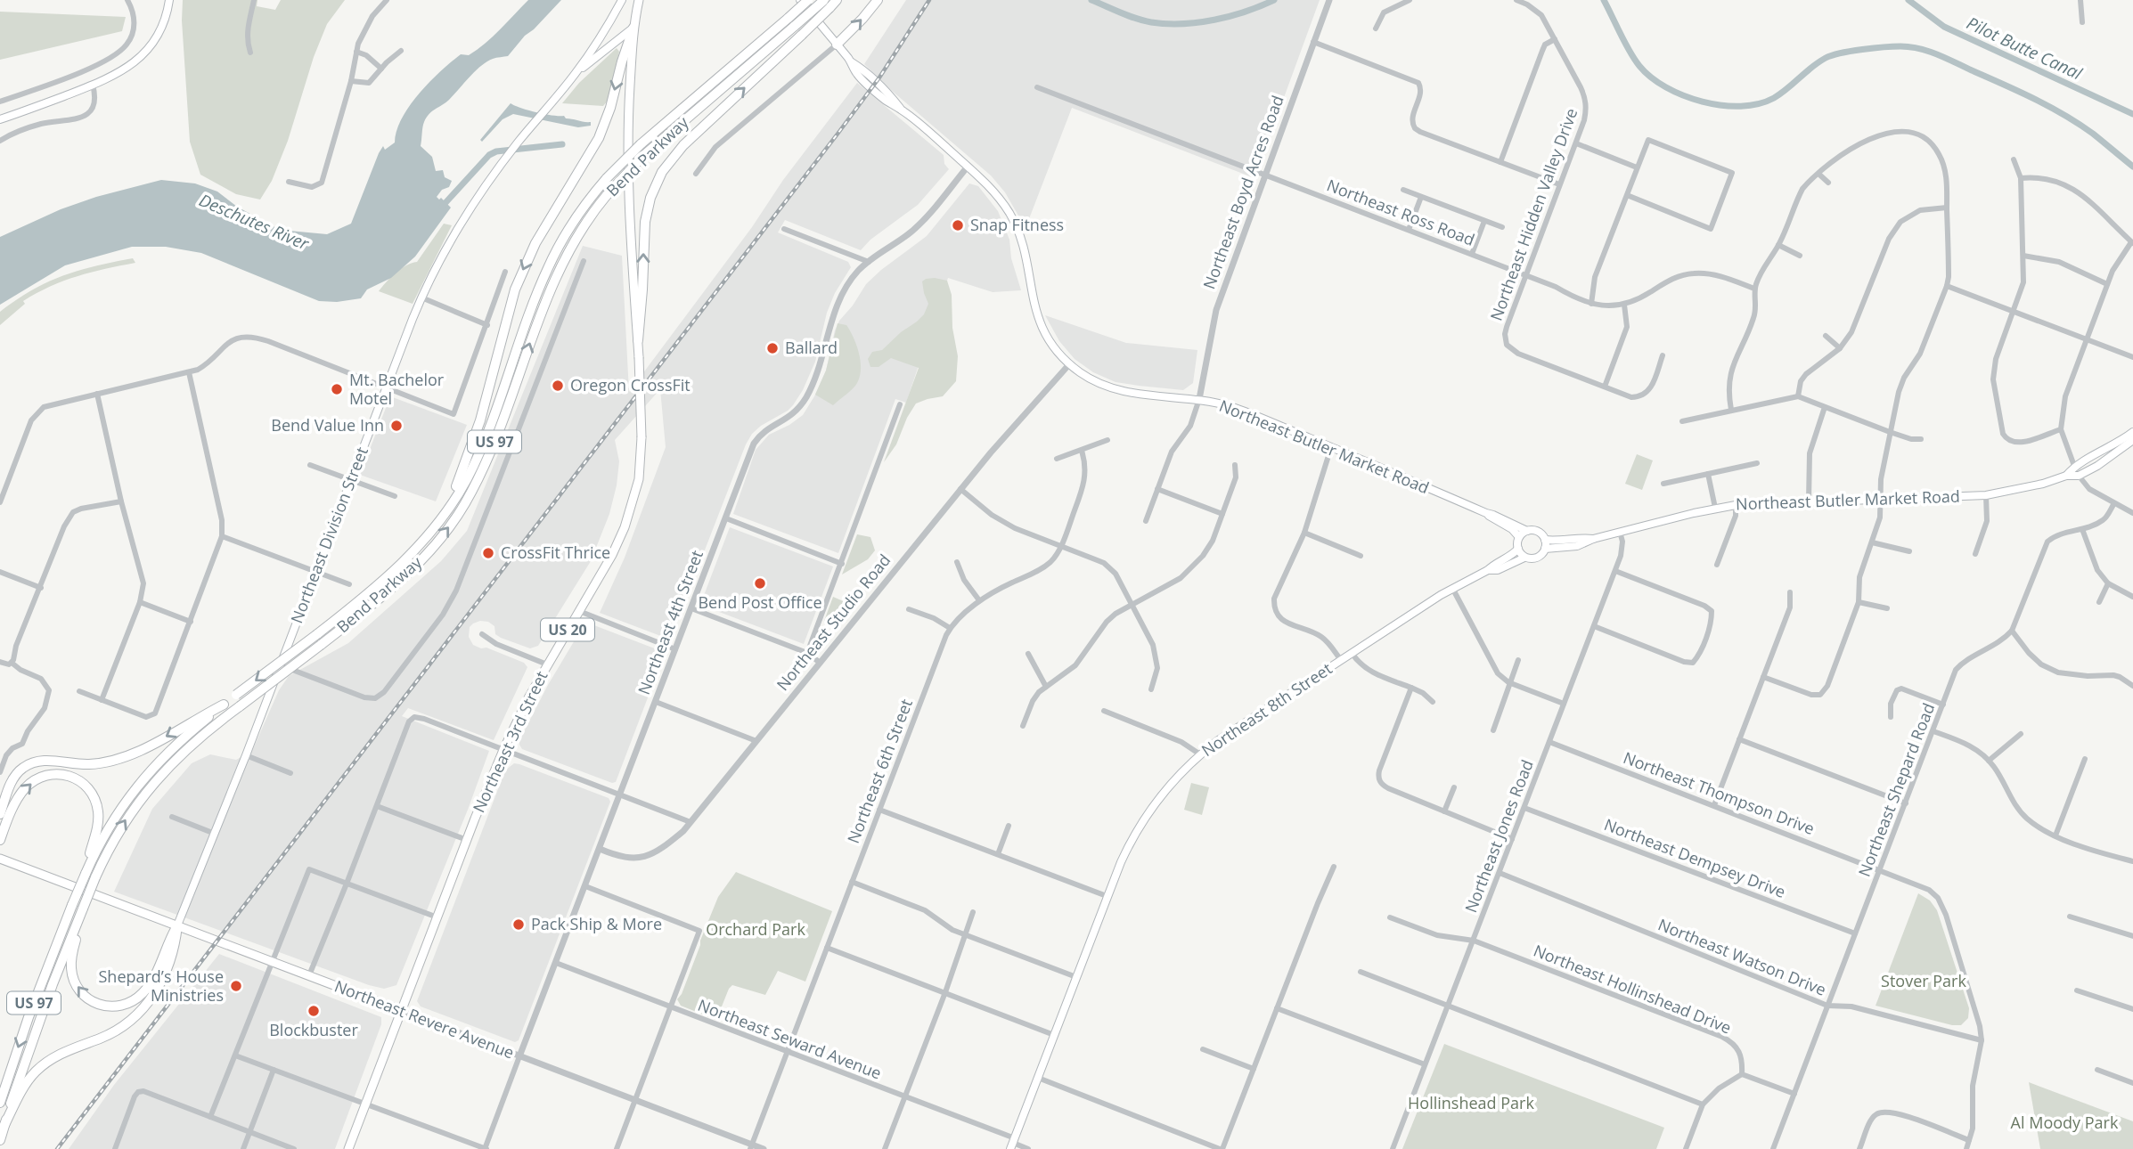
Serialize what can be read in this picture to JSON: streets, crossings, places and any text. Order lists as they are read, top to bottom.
{
  "streets": {
    "highway": ["Bend Parkway", "US 97"],
    "main road": [
      "Northeast Butler Market Road",
      "Northeast Division Street",
      "US 20",
      "Northeast 8th Street",
      "Northeast 3rd Street",
      "Northeast Revere Avenue"
    ],
    "street": [
      "Northeast Boyd Acres Road",
      "Northeast Ross Road",
      "Northeast Hidden Valley Drive",
      "Northeast 4th Street",
      "Northeast Studio Road",
      "Northeast 6th Street",
      "Northeast Shepard Road",
      "Northeast Thompson Drive",
      "Northeast Jones Road",
      "Northeast Dempsey Drive",
      "Northeast Watson Drive",
      "Northeast Hollinshead Drive",
      "Northeast Seward Avenue"
    ]
  },
  "crossings": [
    ["Northeast Boyd Acres Road", "Northeast Ross Road"],
    ["Northeast Boyd Acres Road", "Northeast Butler Market Road"],
    ["Northeast Ross Road", "Northeast Hidden Valley Drive"],
    ["Northeast Butler Market Road", "Northeast 4th Street"],
    ["Northeast Butler Market Road", "Northeast Studio Road"],
    ["Northeast Butler Market Road", "Northeast 8th Street"],
    ["Northeast Butler Market Road", "Northeast Jones Road"],
    ["Northeast Division Street", "Northeast Revere Avenue"],
    ["Northeast 4th Street", "Northeast Studio Road"],
    ["Northeast 4th Street", "Northeast Revere Avenue"],
    ["Northeast 4th Street", "Northeast Seward Avenue"],
    ["Northeast 8th Street", "Northeast Seward Avenue"],
    ["Northeast 3rd Street", "Northeast Revere Avenue"],
    ["Northeast 6th Street", "Northeast Revere Avenue"],
    ["Northeast 6th Street", "Northeast Seward Avenue"],
    ["Northeast Shepard Road", "Northeast Thompson Drive"],
    ["Northeast Shepard Road", "Northeast Dempsey Drive"],
    ["Northeast Shepard Road", "Northeast Watson Drive"],
    ["Northeast Thompson Drive", "Northeast Jones Road"],
    ["Northeast Thompson Drive", "Northeast Watson Drive"],
    ["Northeast Jones Road", "Northeast Dempsey Drive"],
    ["Northeast Jones Road", "Northeast Watson Drive"],
    ["Northeast Jones Road", "Northeast Hollinshead Drive"]
  ],
  "water": ["Pilot Butte Canal", "Deschutes River"],
  "parks": [
    "Orchard Park",
    "Stover Park",
    "Hollinshead Park",
    "Al Moody Park"
  ],
  "places": [
    "Snap Fitness",
    "Ballard",
    "Oregon CrossFit",
    "Mt. Bachelor Motel",
    "Bend Value Inn",
    "CrossFit Thrice",
    "Bend Post Office",
    "Pack Ship & More",
    "Shepard’s House Ministries",
    "Blockbuster"
  ]
}
